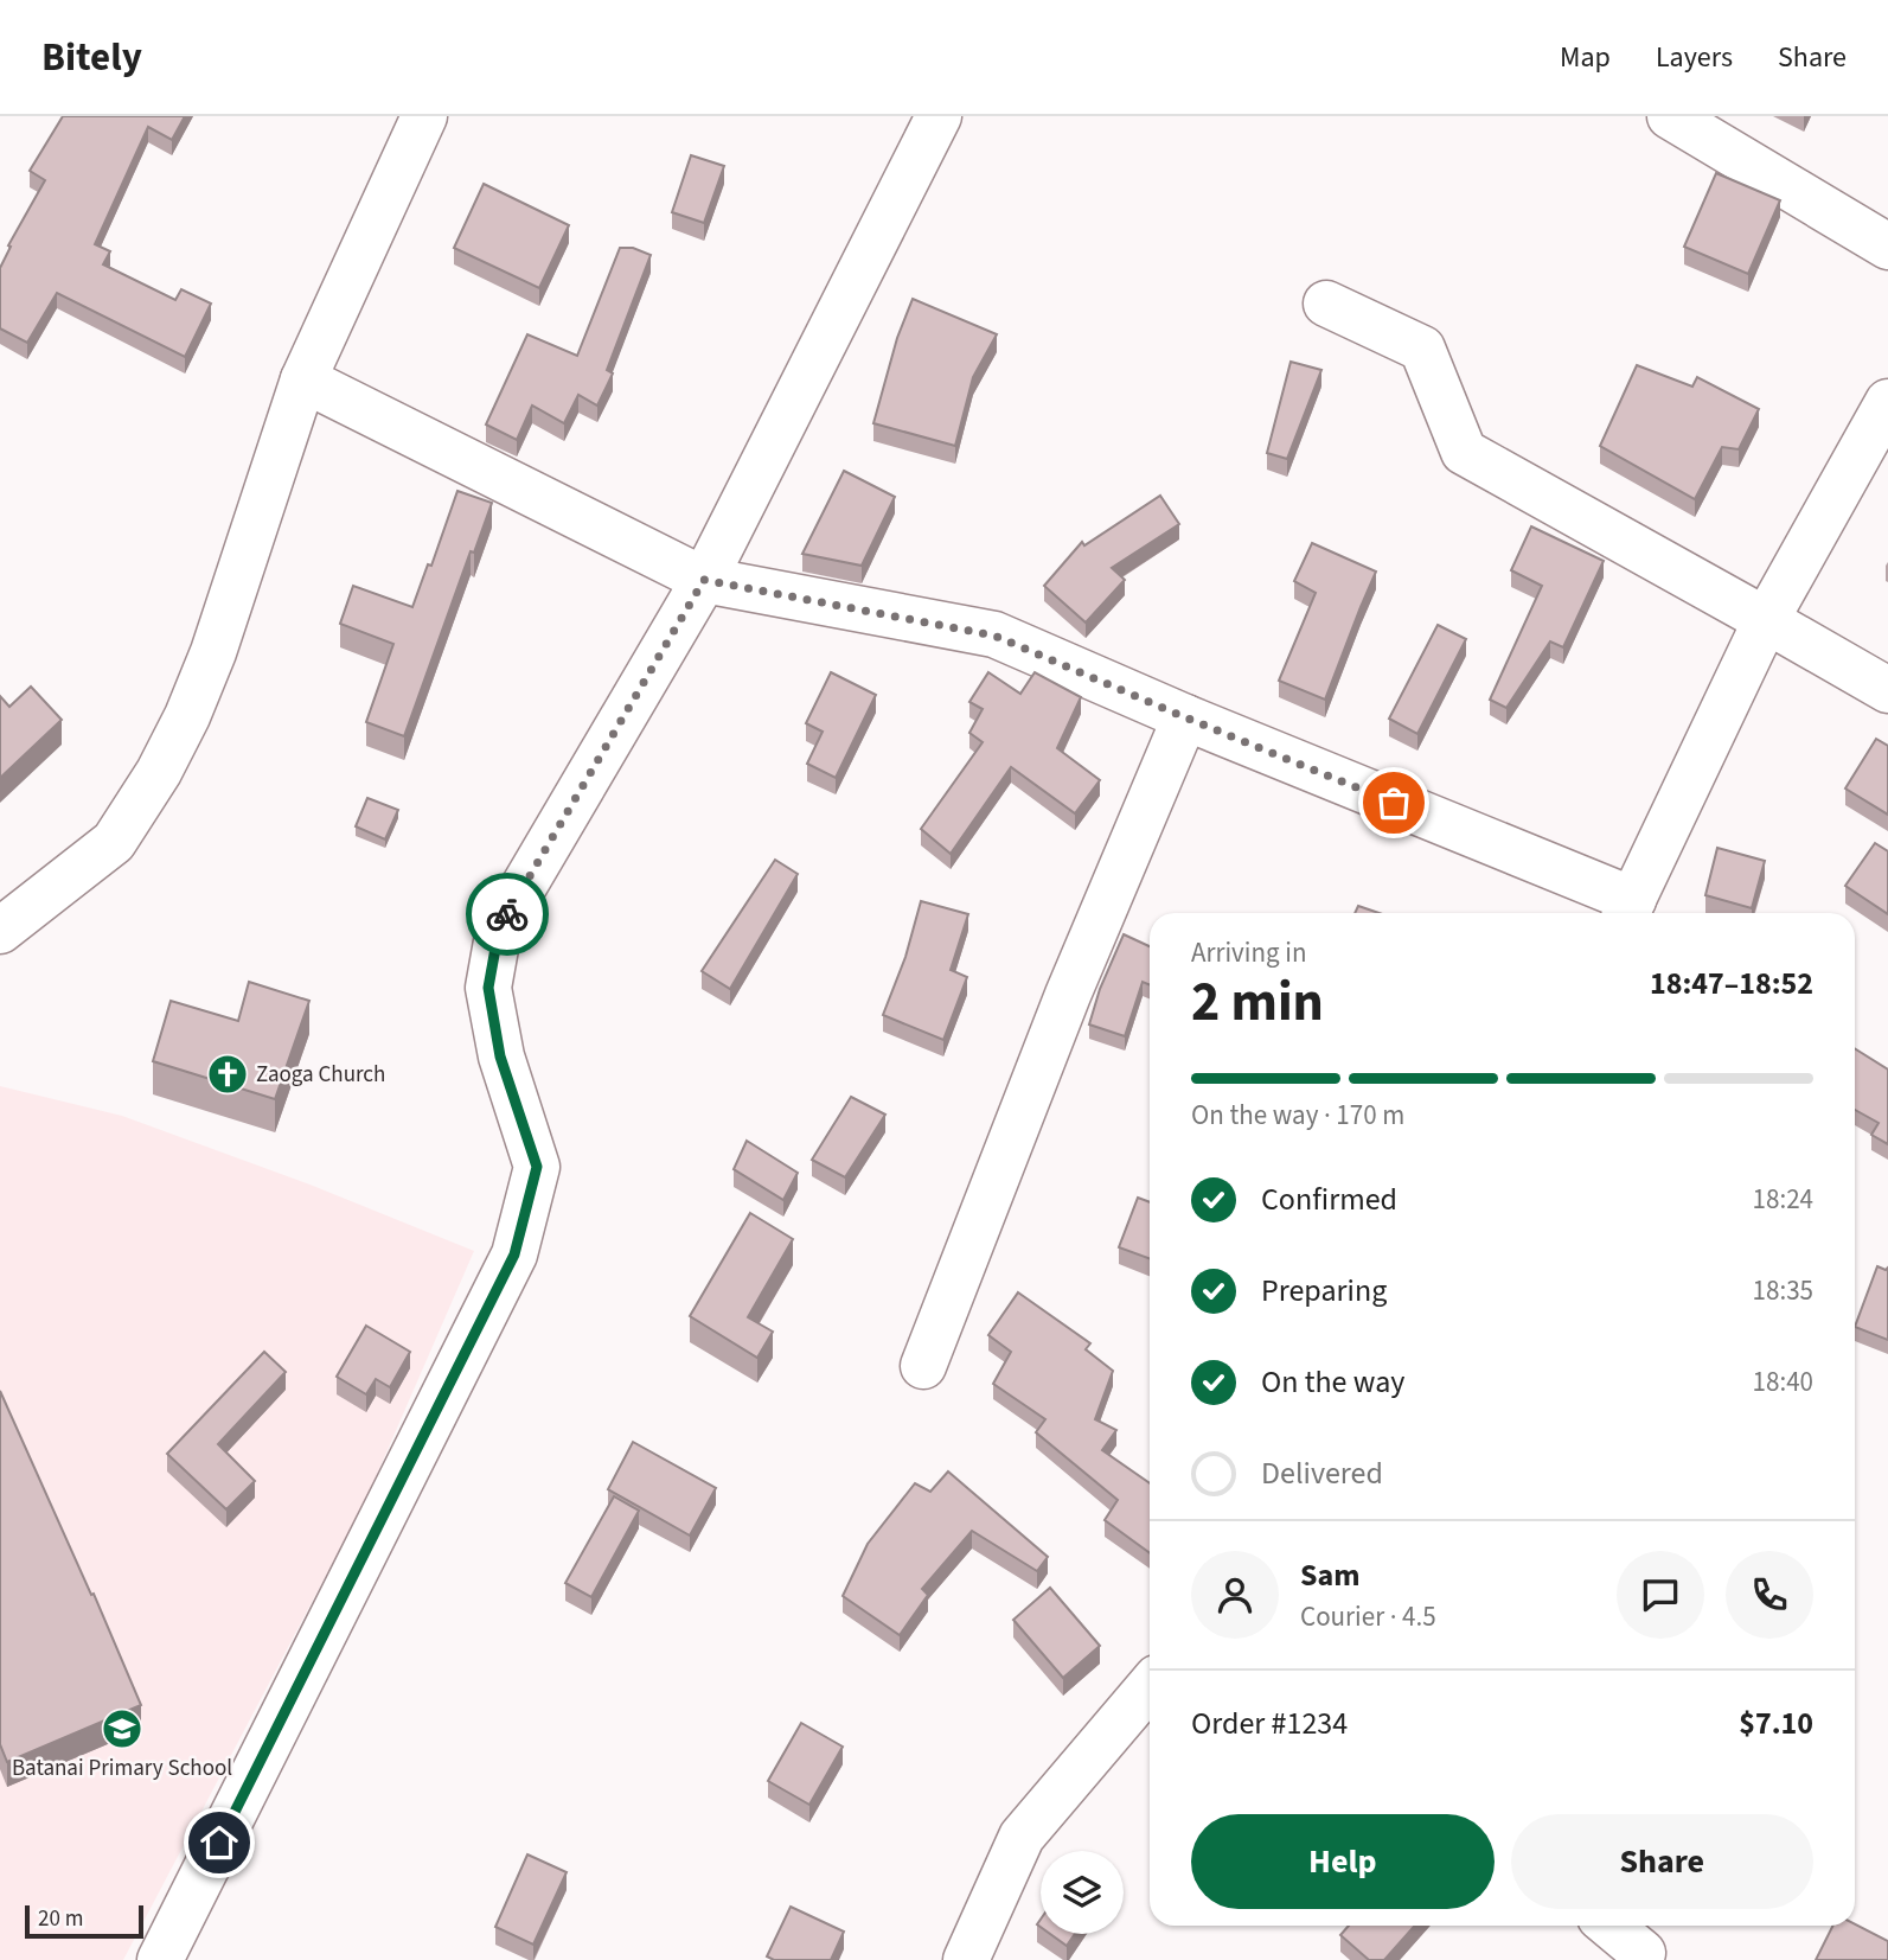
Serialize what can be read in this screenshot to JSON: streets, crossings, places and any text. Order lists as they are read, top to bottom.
{
  "places": {
    "church": ["Zaoga Church"],
    "school or university": ["Batanai Primary School"]
  },
  "scale_bar": "20 m",
  "page": {
    "header": "Bitely",
    "nav": ["Map", "Layers", "Share"],
    "heading": ["2 min", "Arriving in", "18:47–18:52"],
    "panel": [
      "Sam",
      "Courier · 4.5",
      "Order #1234",
      "$7.10"
    ],
    "bar": "On the way · 170 m",
    "list": [
      ["Confirmed", "18:24"],
      ["Preparing", "18:35"],
      ["On the way", "18:40"],
      "Delivered"
    ],
    "buttons": ["Help", "Share"],
    "scale": "20 m"
  }
}
